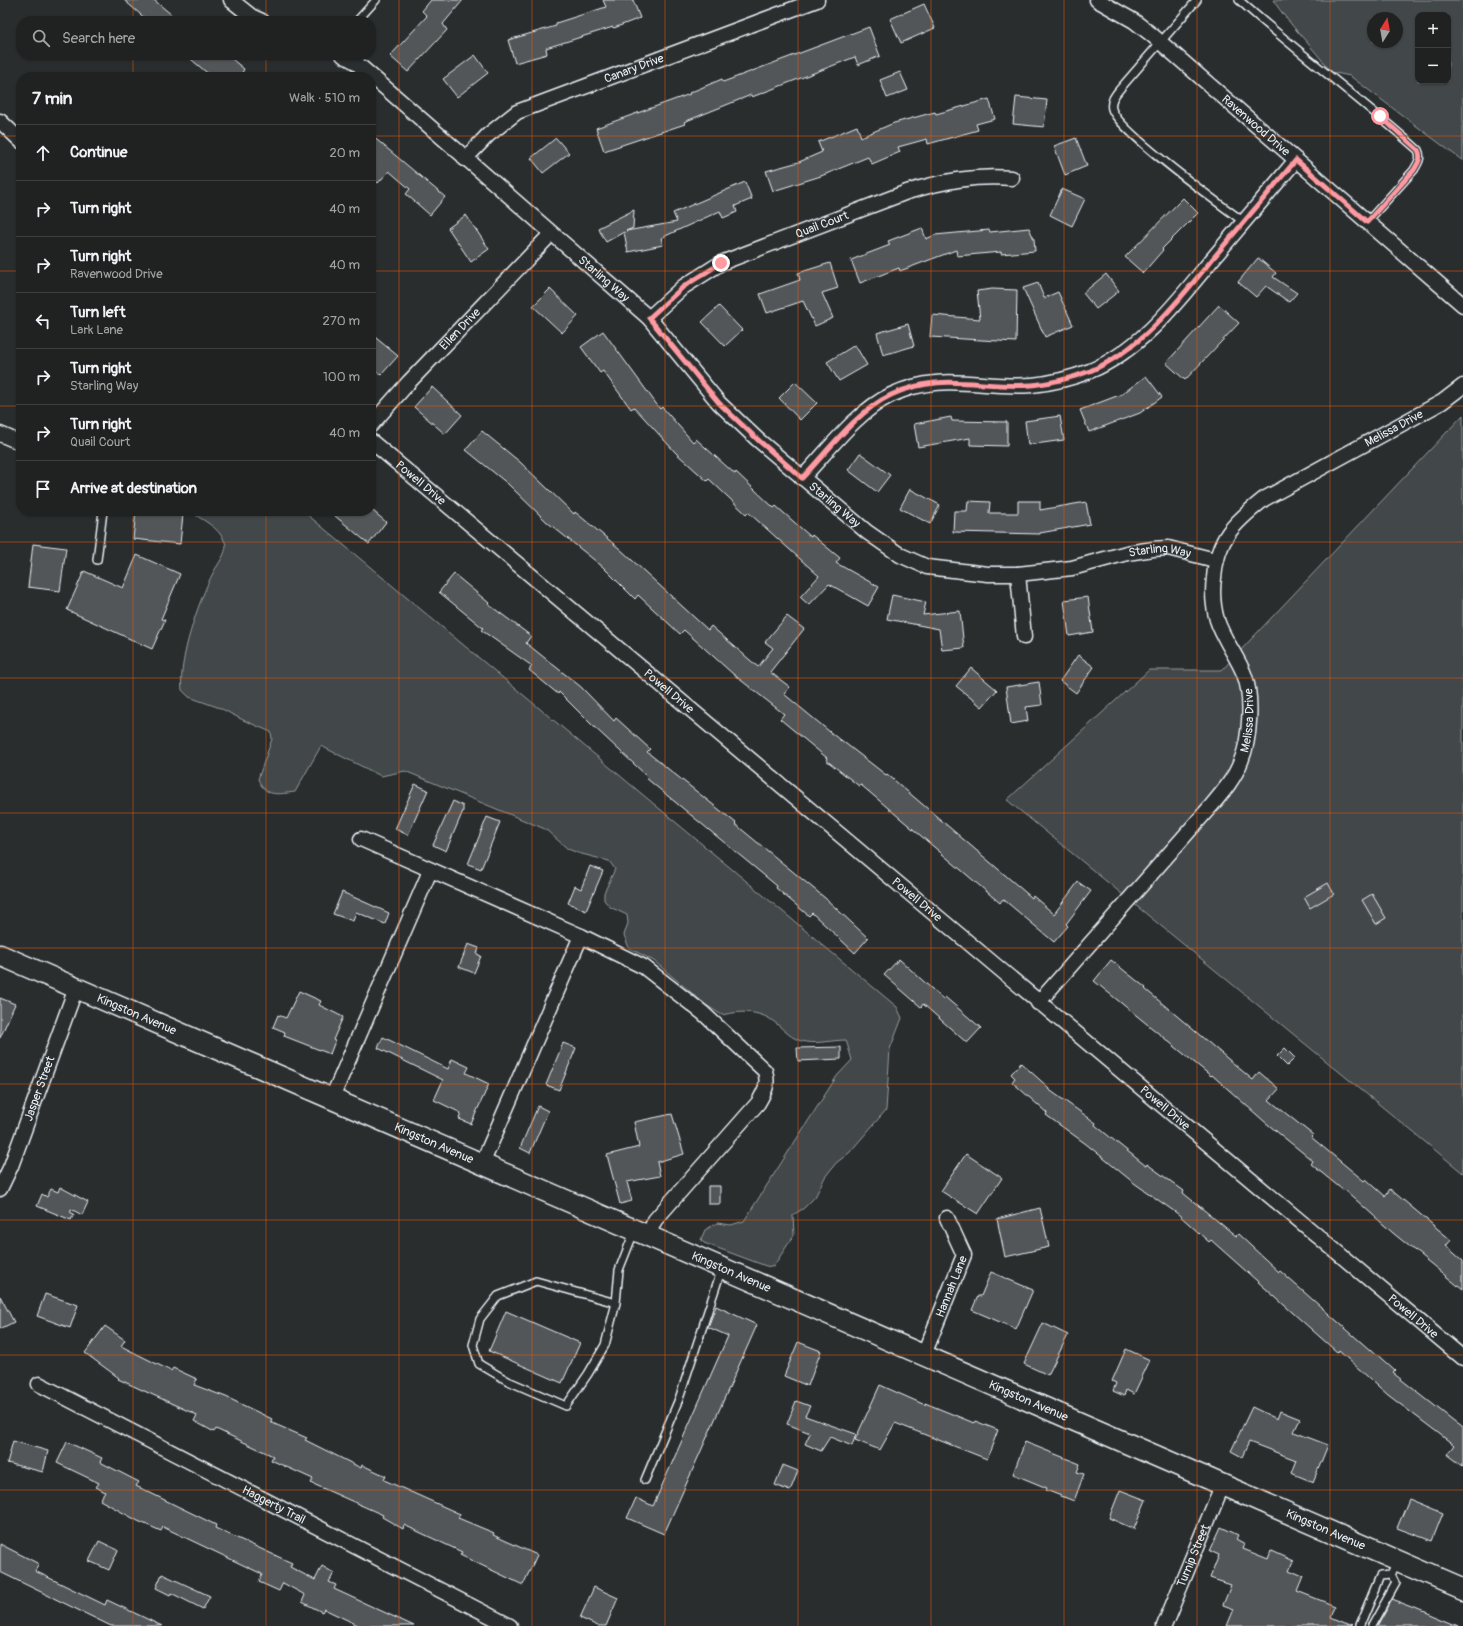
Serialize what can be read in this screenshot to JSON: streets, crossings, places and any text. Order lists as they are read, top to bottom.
{
  "streets": {
    "street": [
      "Canary Drive",
      "Ravenwood Drive",
      "Quail Court",
      "Starling Way",
      "Ellen Drive",
      "Melissa Drive",
      "Powell Drive",
      "Kingston Avenue",
      "Jasper Street",
      "Hannah Lane",
      "Haggerty Trail",
      "Turnip Street"
    ]
  },
  "crossings": [
    ["Canary Drive", "Starling Way"],
    ["Quail Court", "Starling Way"],
    ["Starling Way", "Ellen Drive"],
    ["Starling Way", "Melissa Drive"],
    ["Melissa Drive", "Powell Drive"],
    ["Kingston Avenue", "Jasper Street"],
    ["Kingston Avenue", "Hannah Lane"],
    ["Kingston Avenue", "Turnip Street"]
  ],
  "north": "top",
  "page": {
    "map_buttons": ["+", "−"],
    "search": "Search here",
    "heading": ["7 min", "Walk · 510 m"],
    "list": [
      ["Continue", "20 m"],
      ["Turn right", "40 m"],
      ["Turn right", "Ravenwood Drive", "40 m"],
      ["Turn left", "Lark Lane", "270 m"],
      ["Turn right", "Starling Way", "100 m"],
      ["Turn right", "Quail Court", "40 m"],
      "Arrive at destination"
    ]
  }
}
